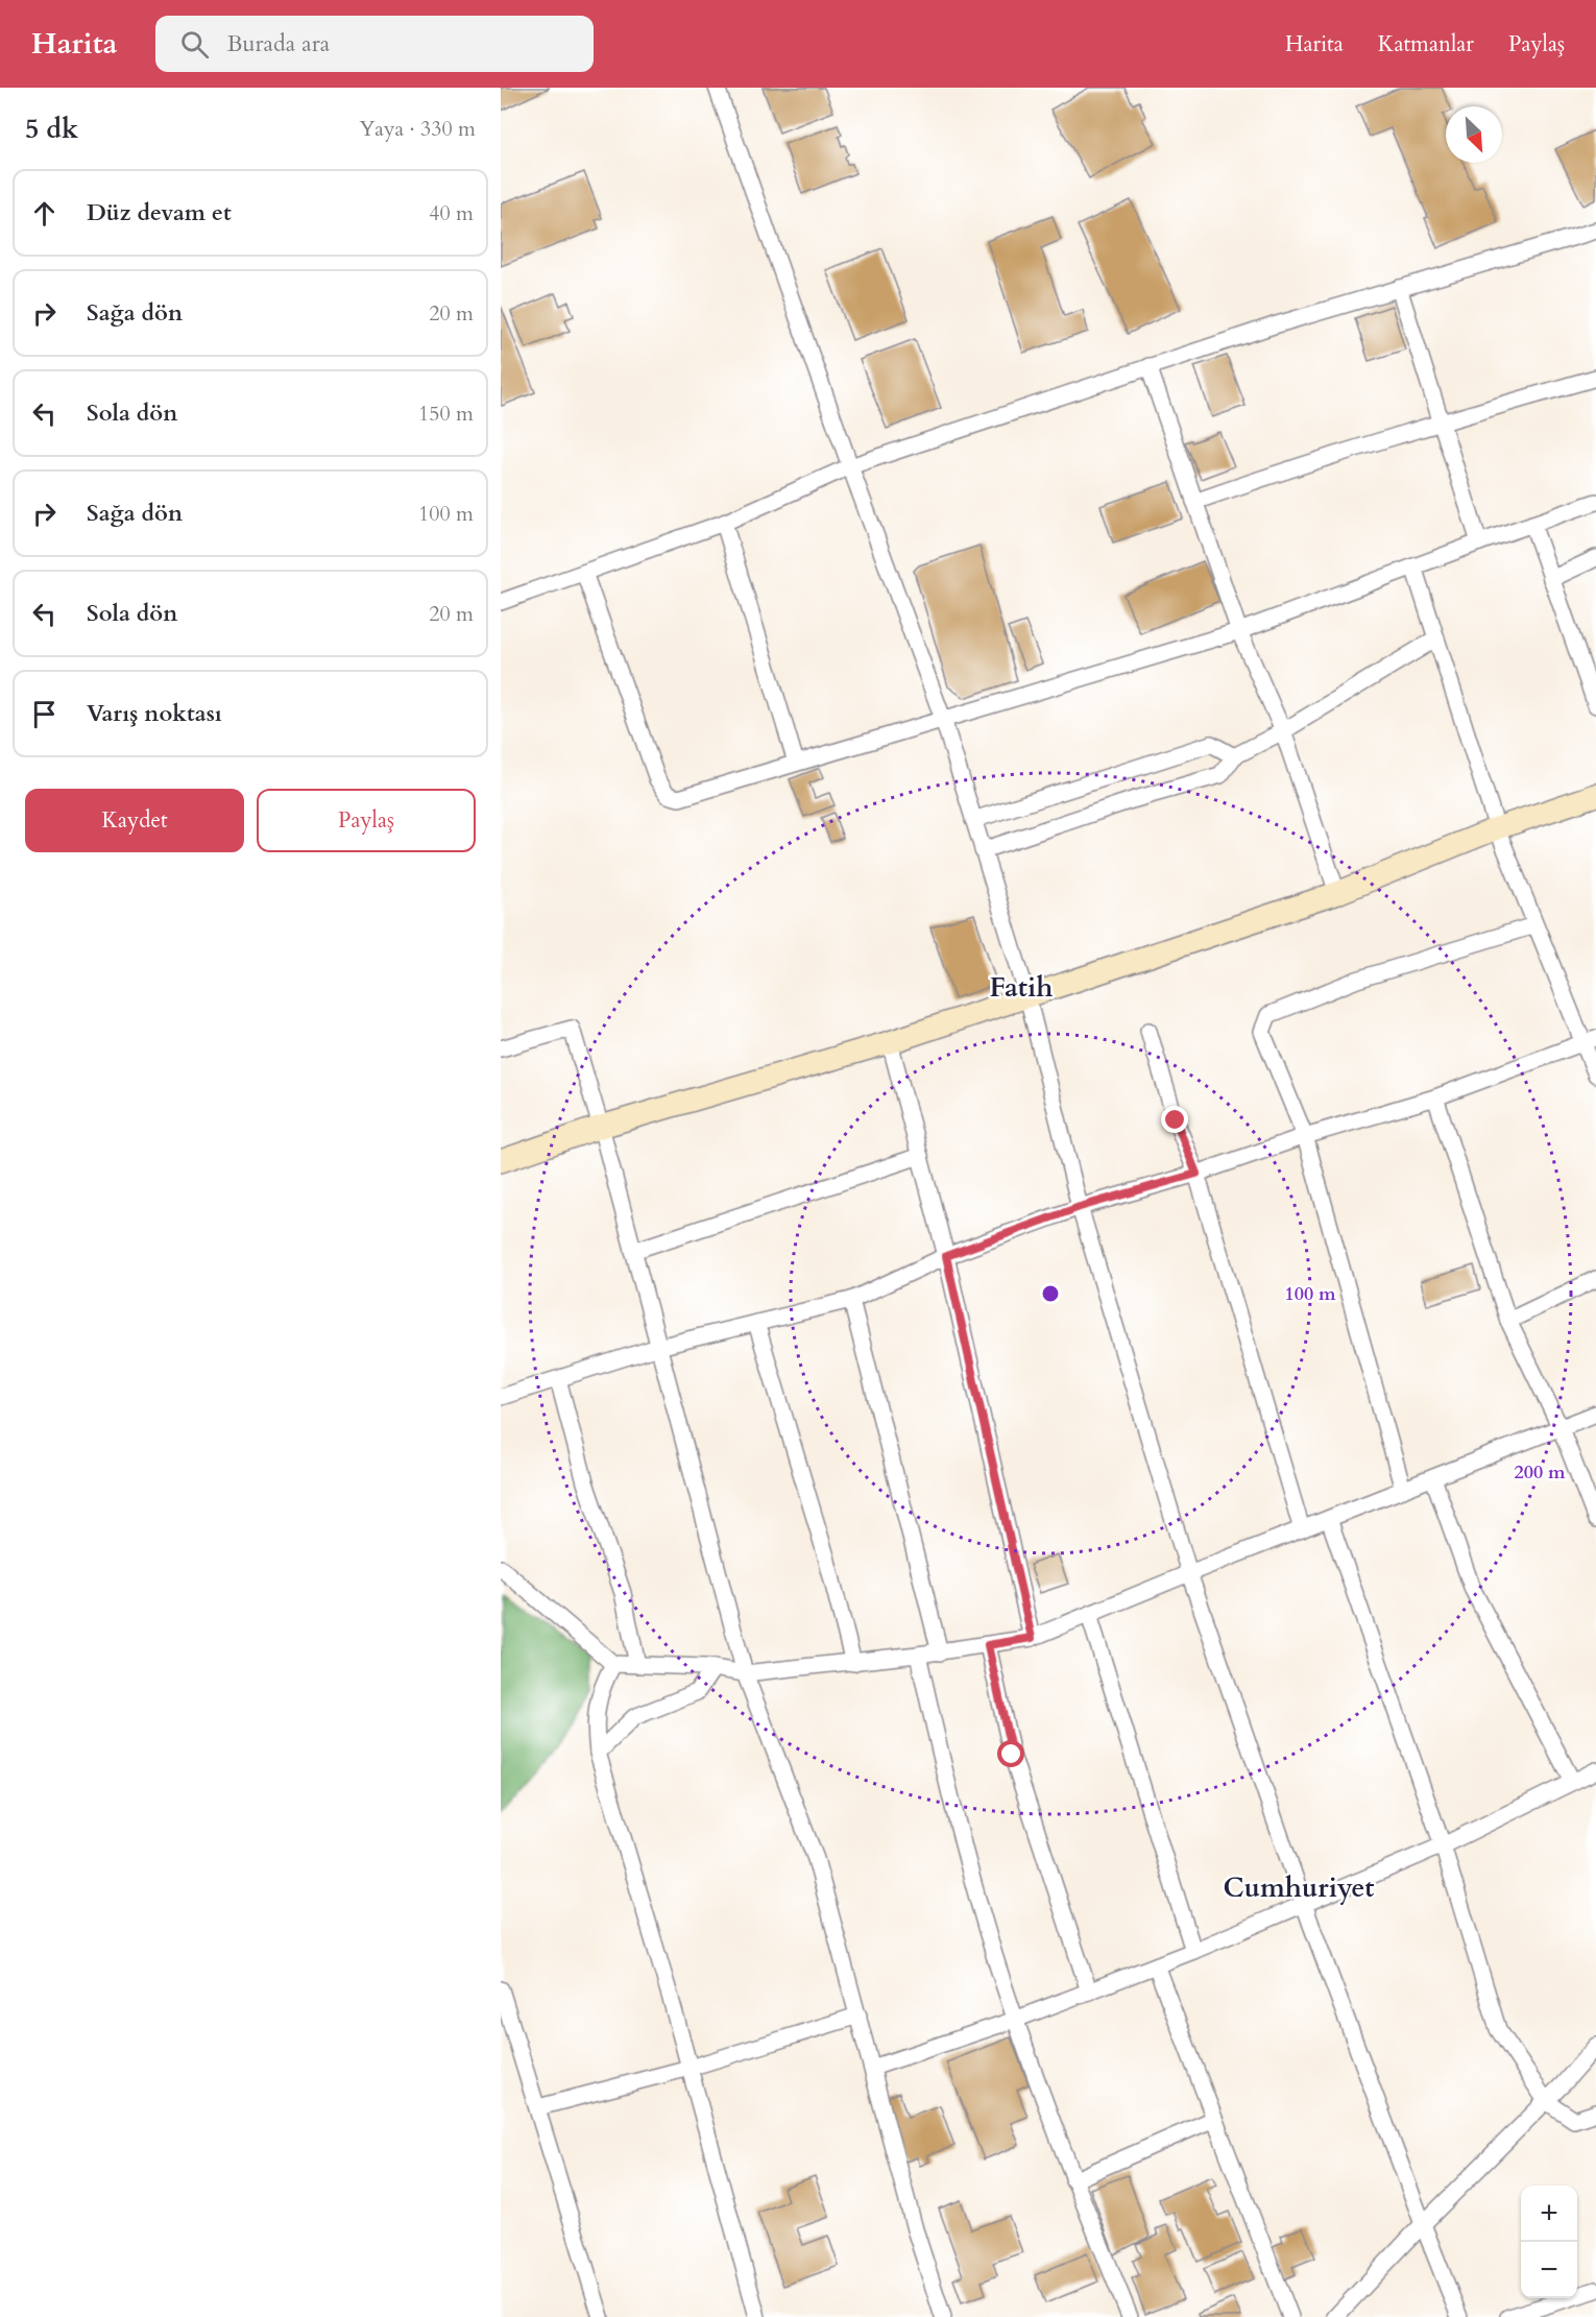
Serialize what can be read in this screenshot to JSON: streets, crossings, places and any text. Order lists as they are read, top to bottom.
{
  "districts": ["Fatih", "Cumhuriyet"],
  "north": "bottom right",
  "page": {
    "header": "Harita",
    "search": "Burada ara",
    "nav": ["Harita", "Katmanlar", "Paylaş"],
    "heading": ["5 dk", "Yaya · 330 m"],
    "list": [
      ["Düz devam et", "40 m"],
      ["Sağa dön", "20 m"],
      ["Sola dön", "150 m"],
      ["Sağa dön", "100 m"],
      ["Sola dön", "20 m"],
      "Varış noktası"
    ],
    "buttons": ["Kaydet", "Paylaş"],
    "map_buttons": ["+", "−"]
  },
  "rings": ["100 m", "200 m"]
}
